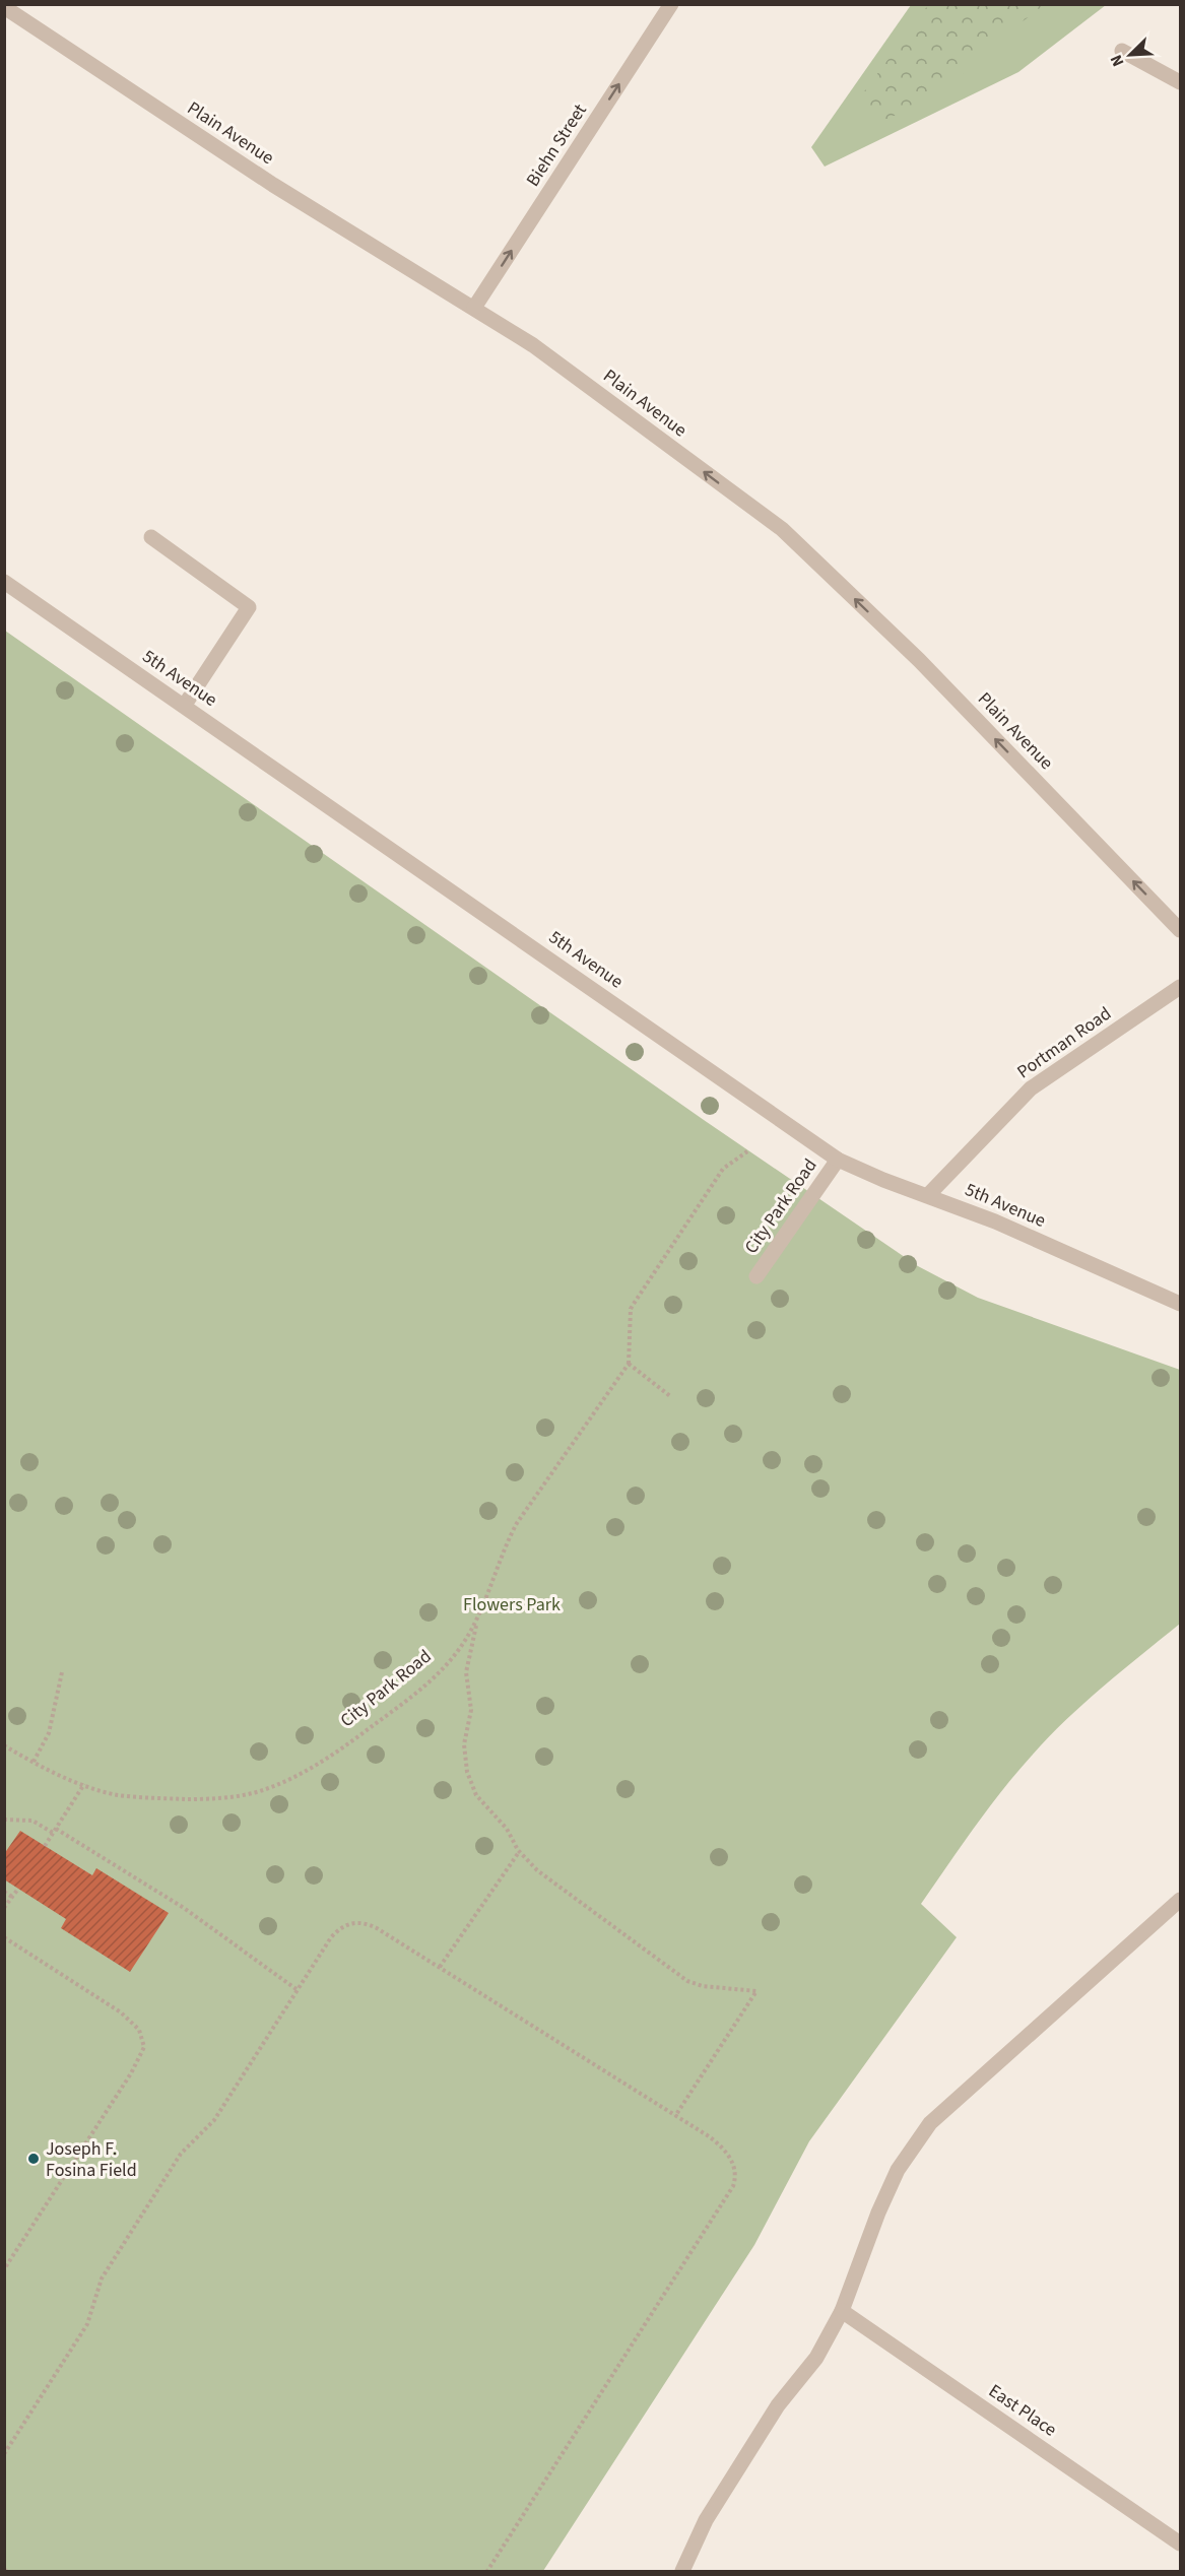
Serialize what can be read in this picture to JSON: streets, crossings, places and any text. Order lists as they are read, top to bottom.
{
  "streets": {
    "street": [
      "Plain Avenue",
      "Biehn Street",
      "5th Avenue",
      "Portman Road",
      "City Park Road",
      "East Place"
    ]
  },
  "crossings": [
    ["Plain Avenue", "Biehn Street"],
    ["5th Avenue", "Portman Road"],
    ["5th Avenue", "City Park Road"]
  ],
  "one_way": ["Plain Avenue", "Biehn Street"],
  "parks": ["Flowers Park"],
  "places": ["Joseph F. Fosina Field"],
  "north": "bottom left"
}
